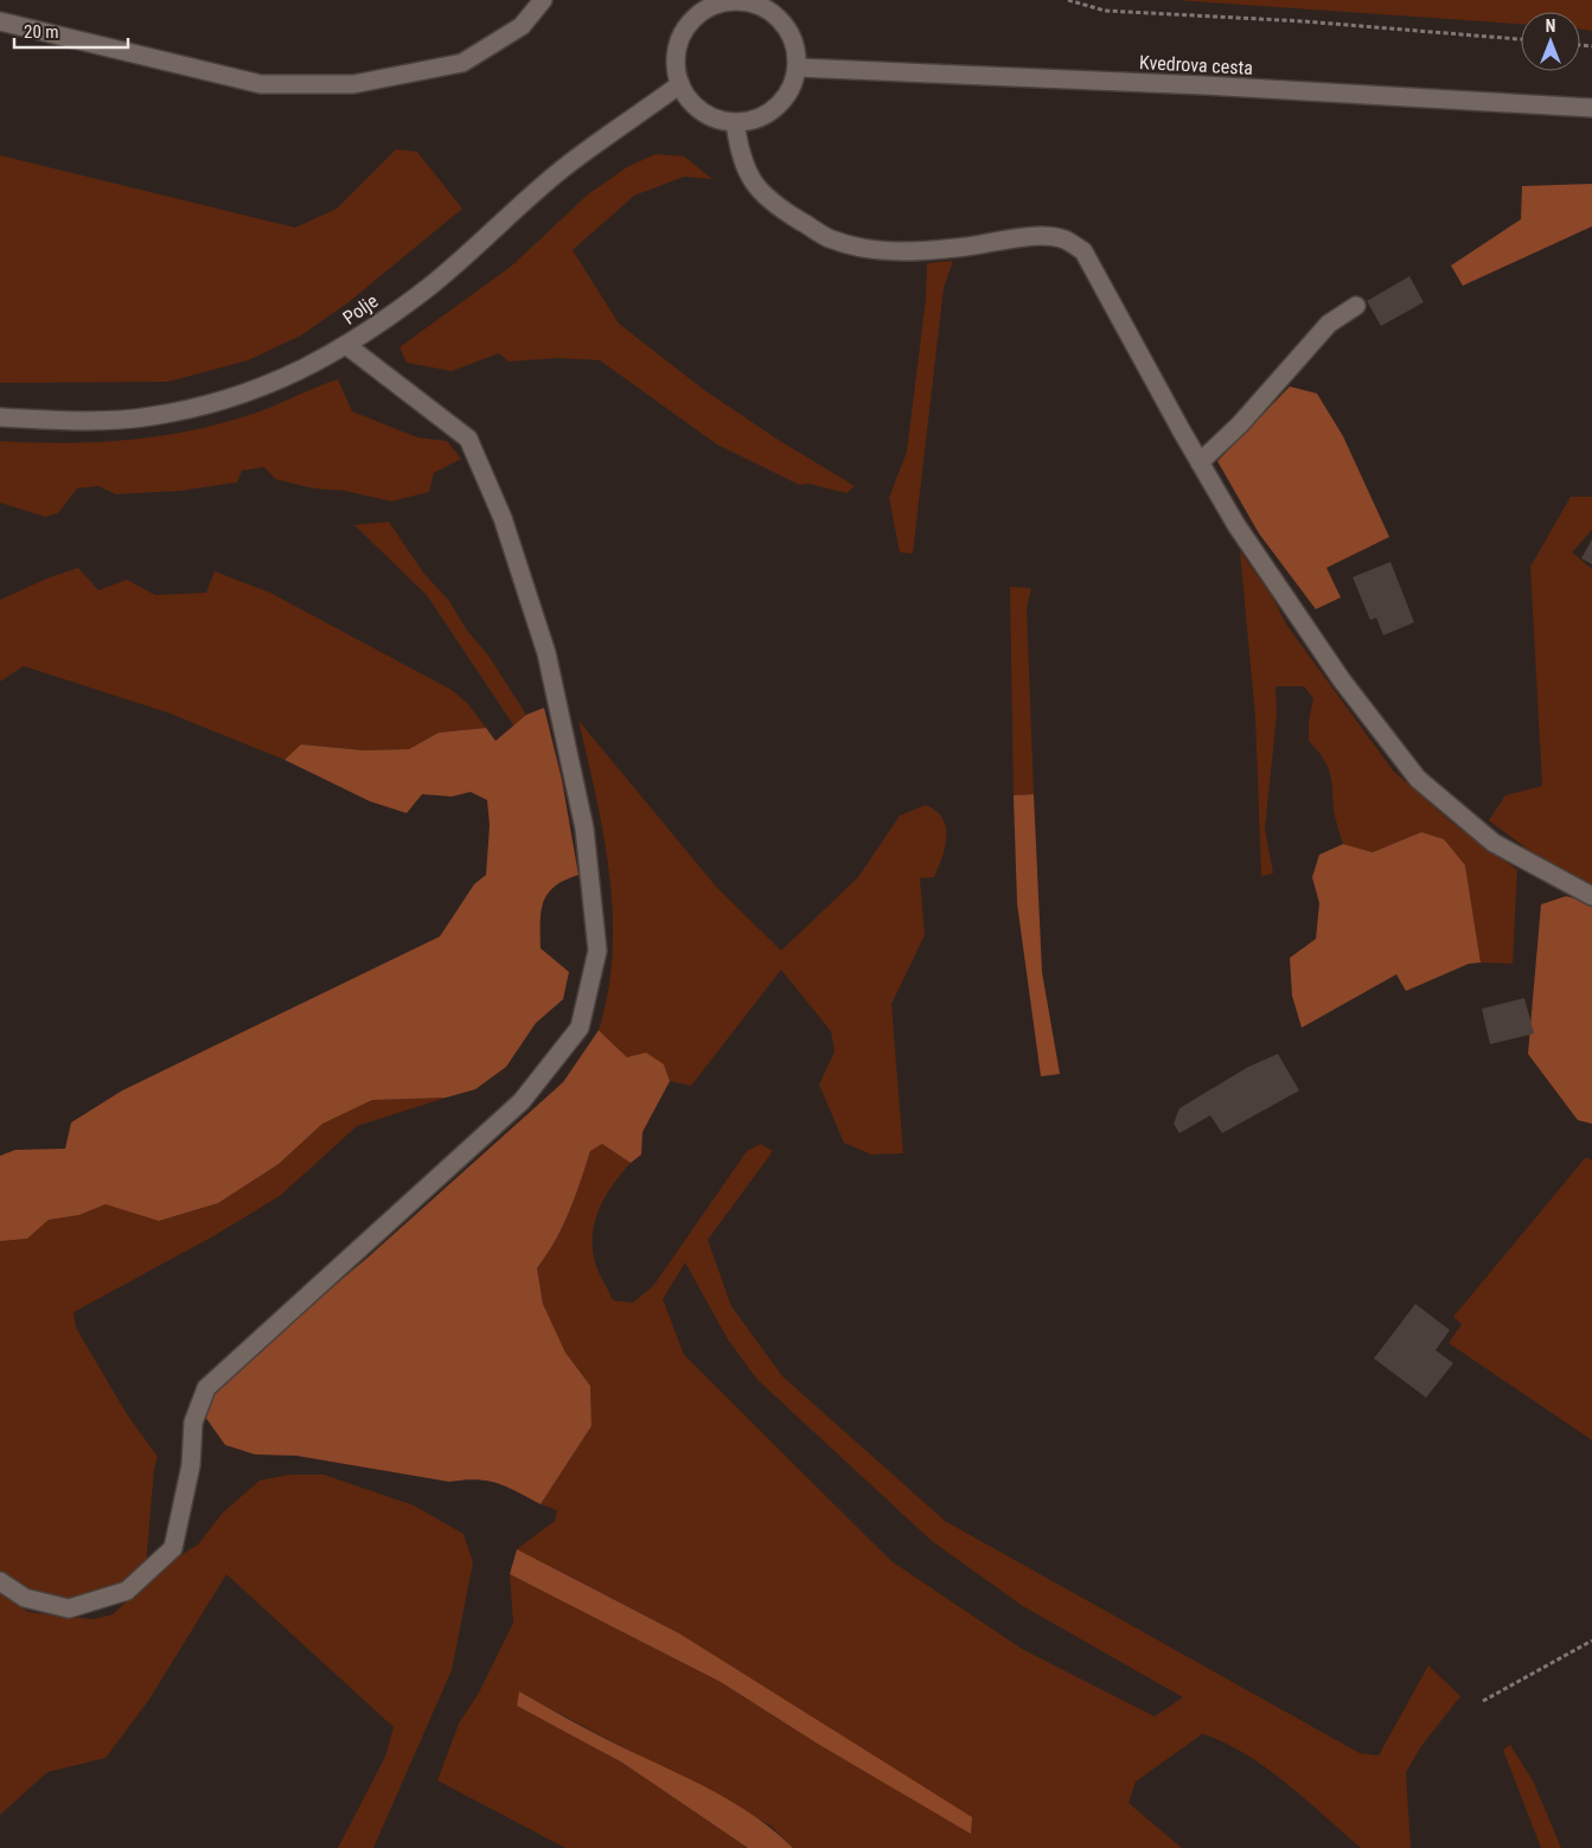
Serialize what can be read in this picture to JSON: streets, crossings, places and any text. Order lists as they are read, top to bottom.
{
  "streets": {
    "street": ["Kvedrova cesta", "Polje"]
  },
  "crossings": [
    ["Kvedrova cesta", "Polje"]
  ],
  "scale_bar": "20 m",
  "north": "top"
}
